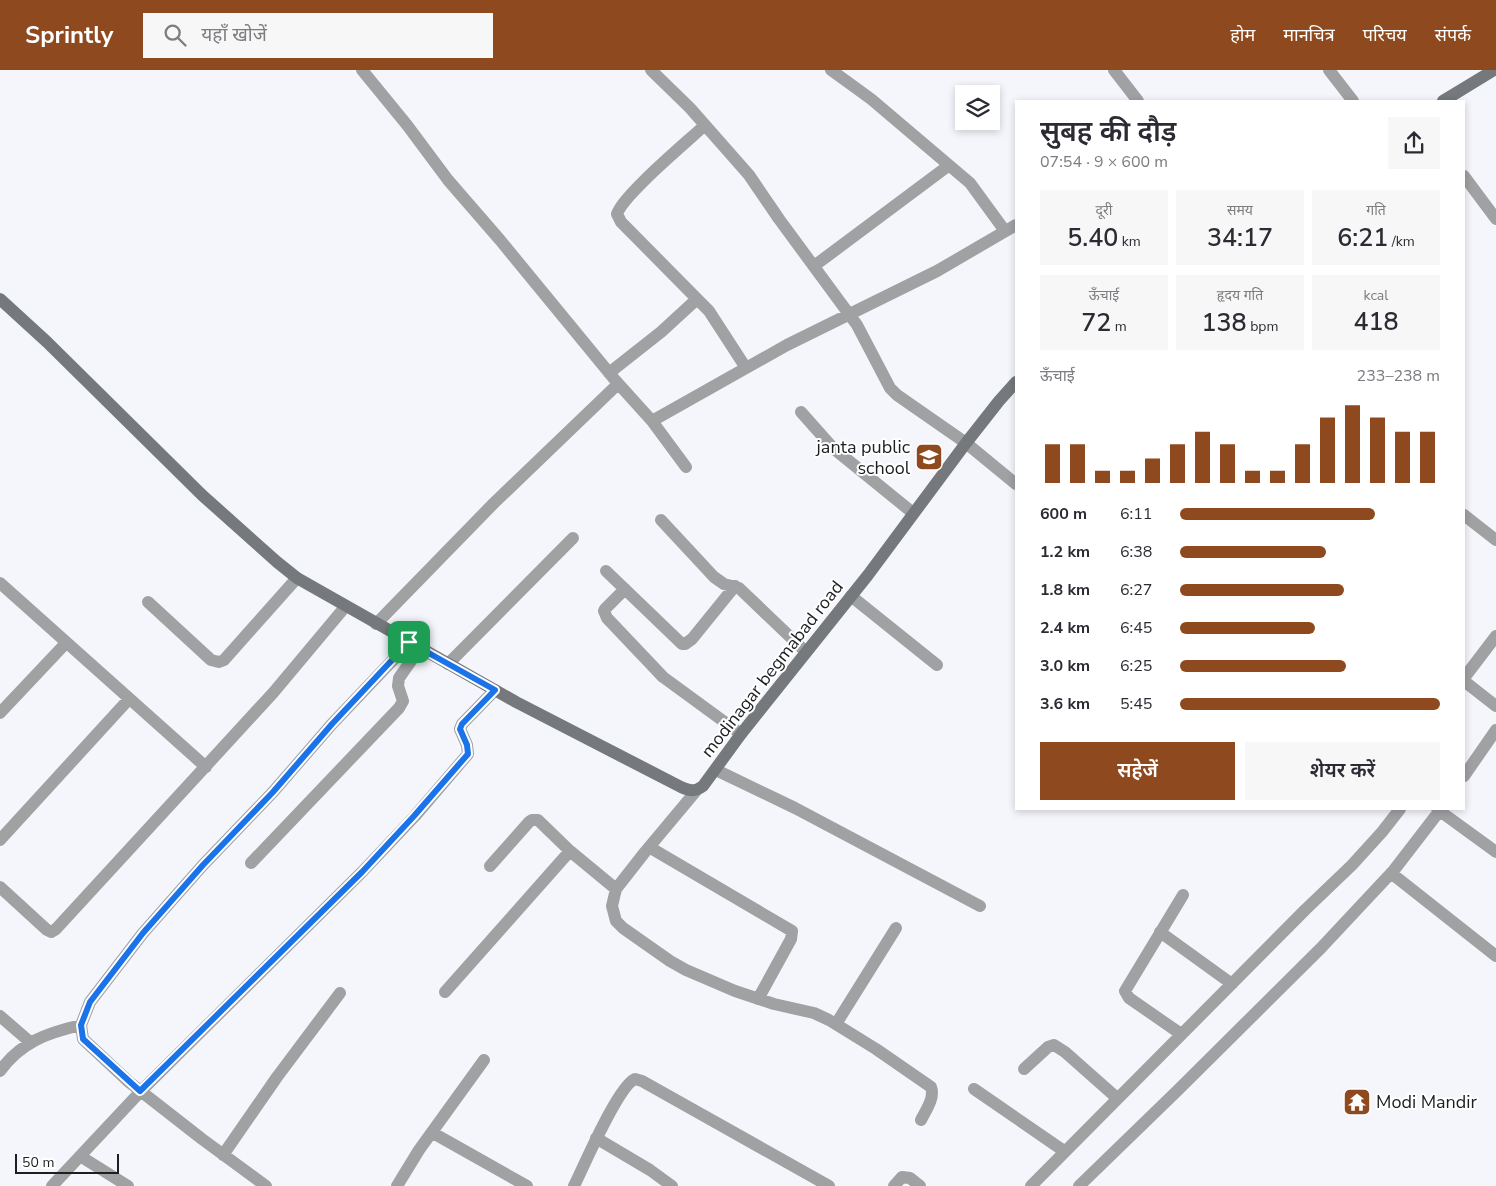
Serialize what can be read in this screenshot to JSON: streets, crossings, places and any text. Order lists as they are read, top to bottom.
{
  "streets": {
    "street": ["modinagar begmabad road"]
  },
  "places": {
    "school or university": ["janta public school"],
    "temple": ["Modi Mandir"]
  },
  "scale_bar": "50 m",
  "page": {
    "header": "Sprintly",
    "search": "यहाँ खोजें",
    "nav": [
      "होम",
      "मानचित्र",
      "परिचय",
      "संपर्क"
    ],
    "heading": ["सुबह की दौड़", "07:54 · 9 × 600 m"],
    "stats": [
      ["दूरी", "5.40 km"],
      ["समय", "34:17"],
      ["गति", "6:21 /km"],
      ["ऊँचाई", "72 m"],
      ["हृदय गति", "138 bpm"],
      ["kcal", "418"]
    ],
    "chart": ["ऊँचाई", "233–238 m"],
    "list": [
      {
        "name": "600 m",
        "note": "6:11"
      },
      {
        "name": "1.2 km",
        "note": "6:38"
      },
      {
        "name": "1.8 km",
        "note": "6:27"
      },
      {
        "name": "2.4 km",
        "note": "6:45"
      },
      {
        "name": "3.0 km",
        "note": "6:25"
      },
      {
        "name": "3.6 km",
        "note": "5:45"
      }
    ],
    "buttons": ["सहेजें", "शेयर करें"],
    "scale": "50 m"
  }
}
